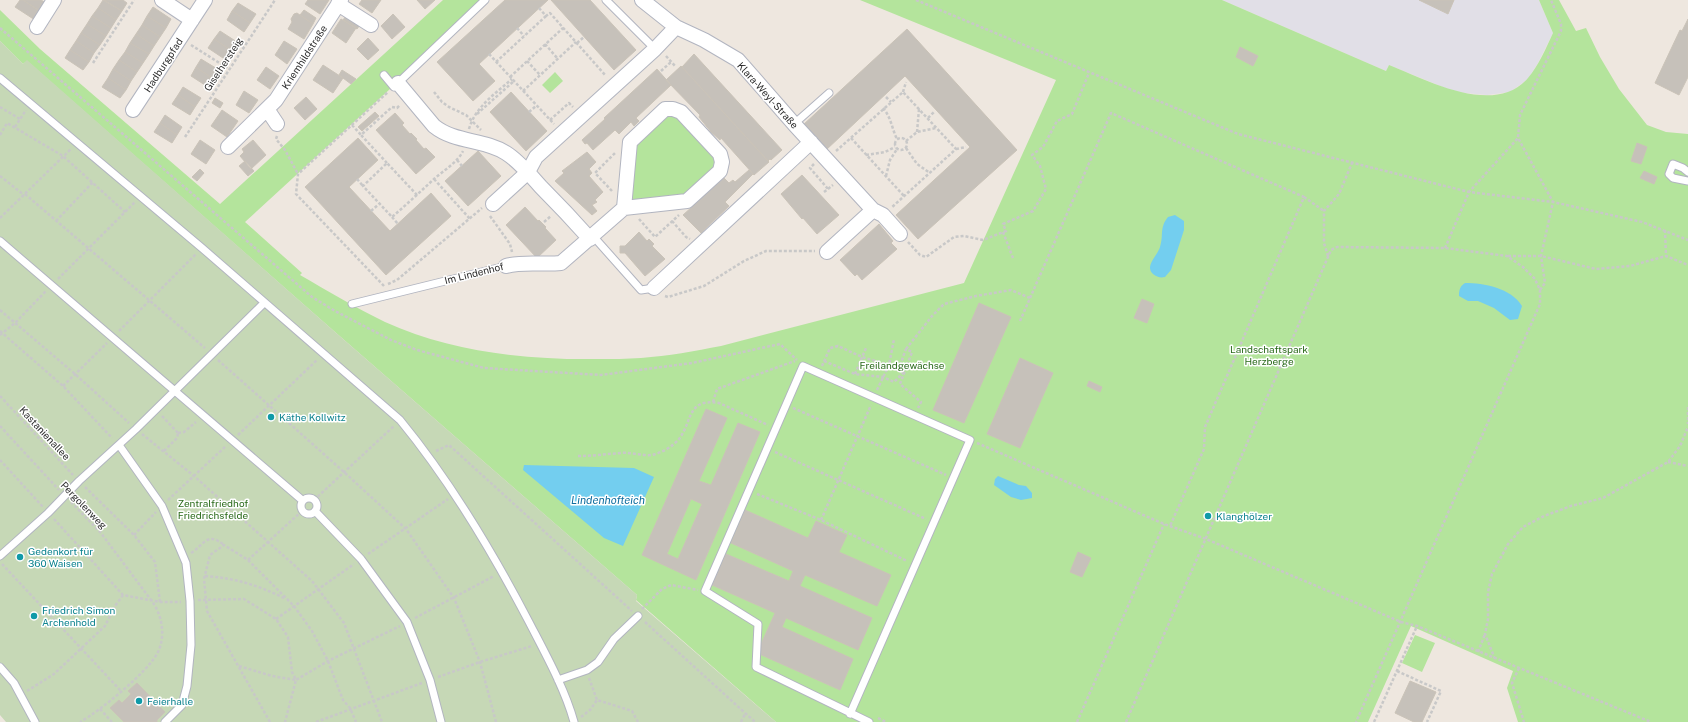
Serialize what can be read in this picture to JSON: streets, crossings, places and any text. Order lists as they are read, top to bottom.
{
  "streets": {
    "street": [
      "Kriemhildstraße",
      "Hadburgpfad",
      "Klara-Weyl-Straße",
      "Im Lindenhof"
    ],
    "path": ["Giselhersteig", "Kastanienallee", "Pergolenweg"]
  },
  "water": ["Lindenhofteich"],
  "parks": ["Landschaftspark Herzberge", "Freilandgewächse", "Zentralfriedhof Friedrichsfelde"],
  "places": [
    "Käthe Kollwitz",
    "Klanghölzer",
    "Gedenkort für 360 Waisen",
    "Friedrich Simon Archenhold",
    "Feierhalle"
  ]
}
